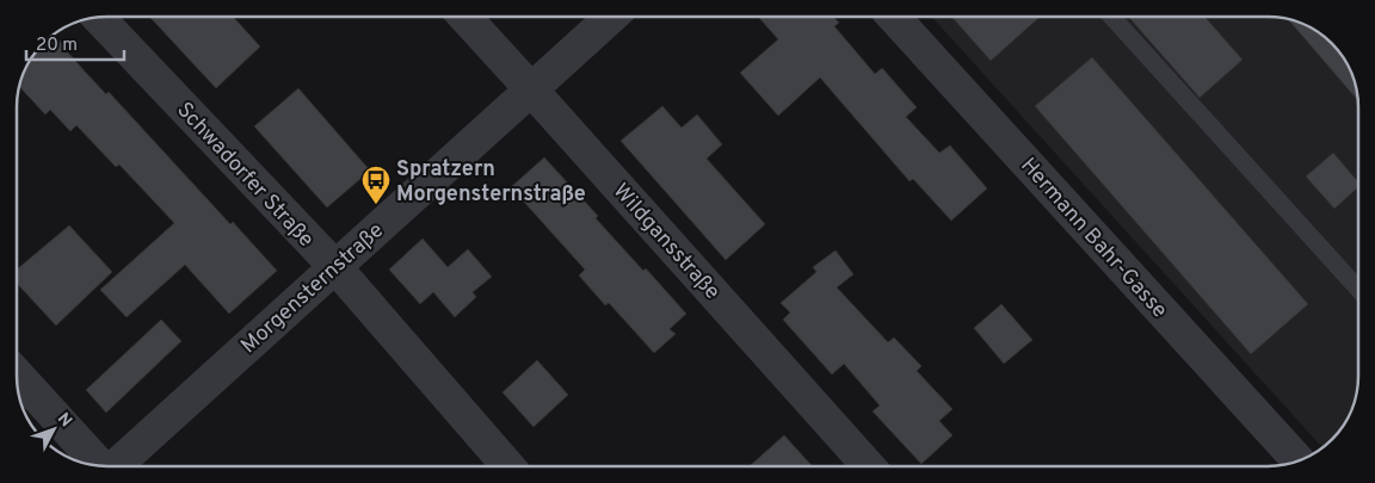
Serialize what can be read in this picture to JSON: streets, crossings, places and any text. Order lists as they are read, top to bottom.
{
  "streets": {
    "street": [
      "Schwadorfer Straße",
      "Hermann Bahr-Gasse",
      "Wildgansstraße",
      "Morgensternstraße"
    ]
  },
  "crossings": [
    ["Schwadorfer Straße", "Morgensternstraße"],
    ["Wildgansstraße", "Morgensternstraße"]
  ],
  "places": {
    "bus stop": ["Spratzern Morgensternstraße"]
  },
  "scale_bar": "20 m",
  "north": "top right"
}
